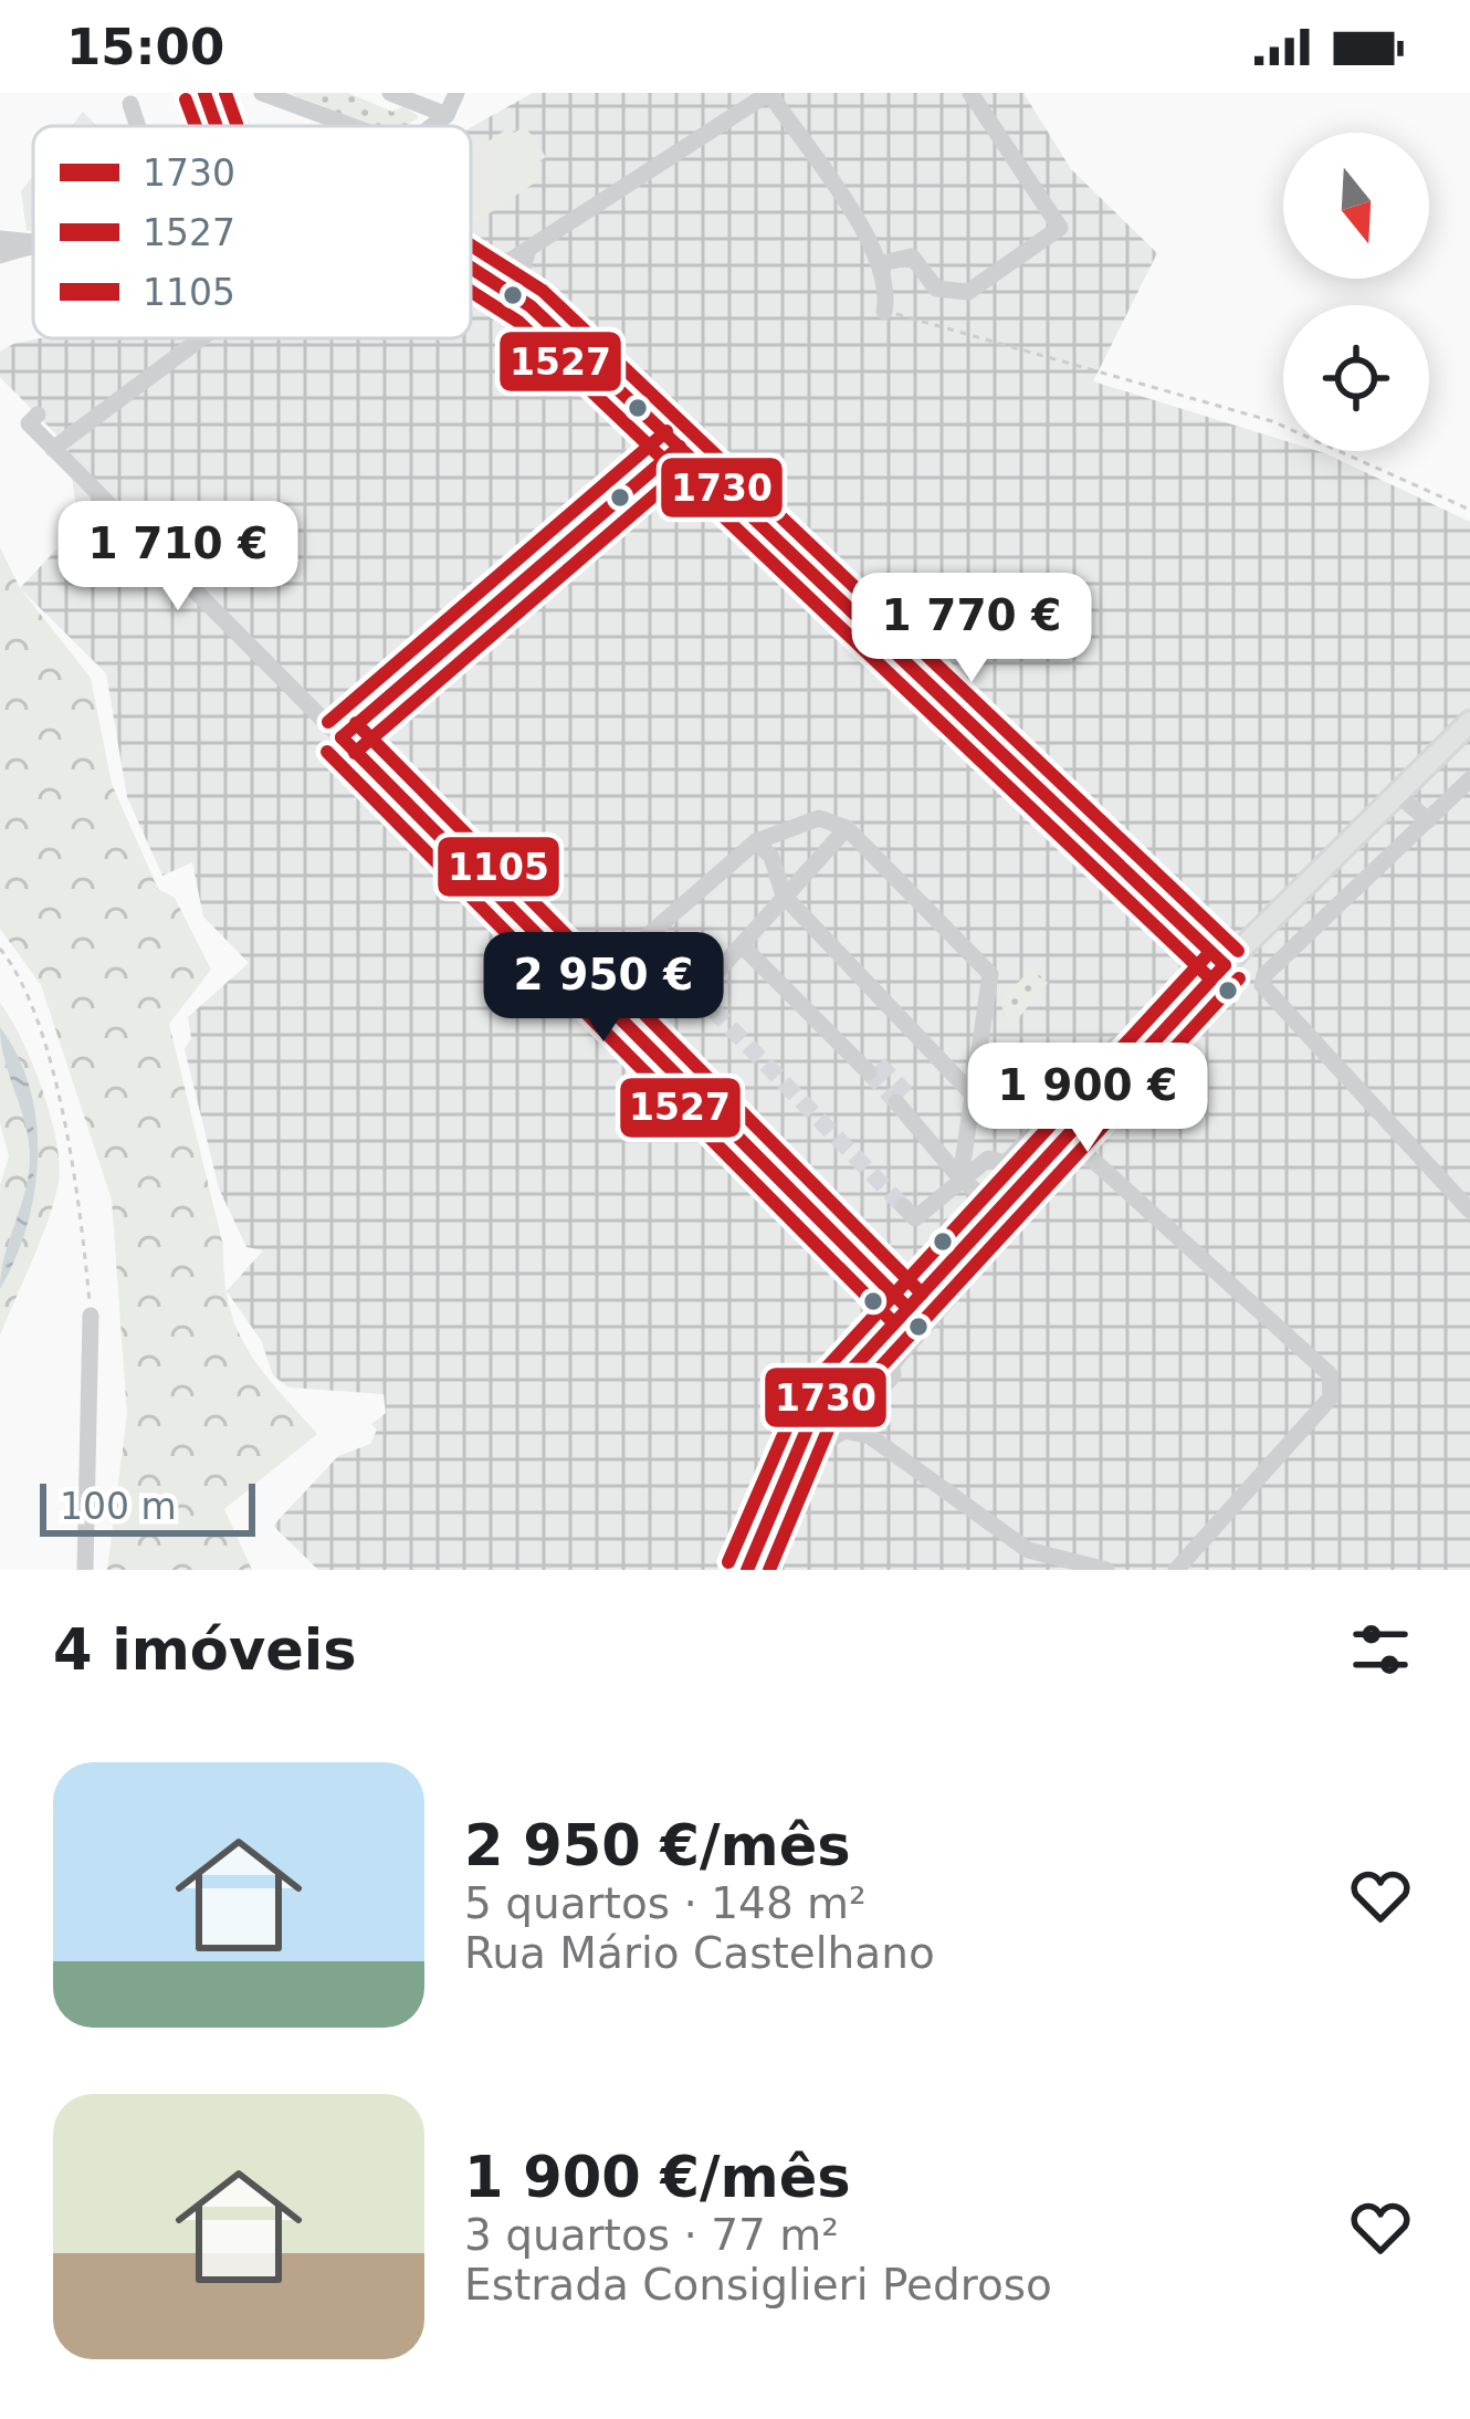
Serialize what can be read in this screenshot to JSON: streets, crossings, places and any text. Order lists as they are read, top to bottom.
{
  "lines": ["transit line 1730", "transit line 1105", "transit line 1527"],
  "legend": ["1730", "1527", "1105"],
  "scale_bar": "100 m",
  "north": "bottom",
  "page": {
    "status": "15:00",
    "price": [
      "1 710 €",
      "1 770 €",
      "2 950 €",
      "1 900 €"
    ],
    "scale": "100 m",
    "heading": "4 imóveis",
    "list": [
      {
        "name": "2 950 €/mês",
        "note": "5 quartos · 148 m² · Rua Mário Castelhano"
      },
      {
        "name": "1 900 €/mês",
        "note": "3 quartos · 77 m² · Estrada Consiglieri Pedroso"
      }
    ]
  }
}
